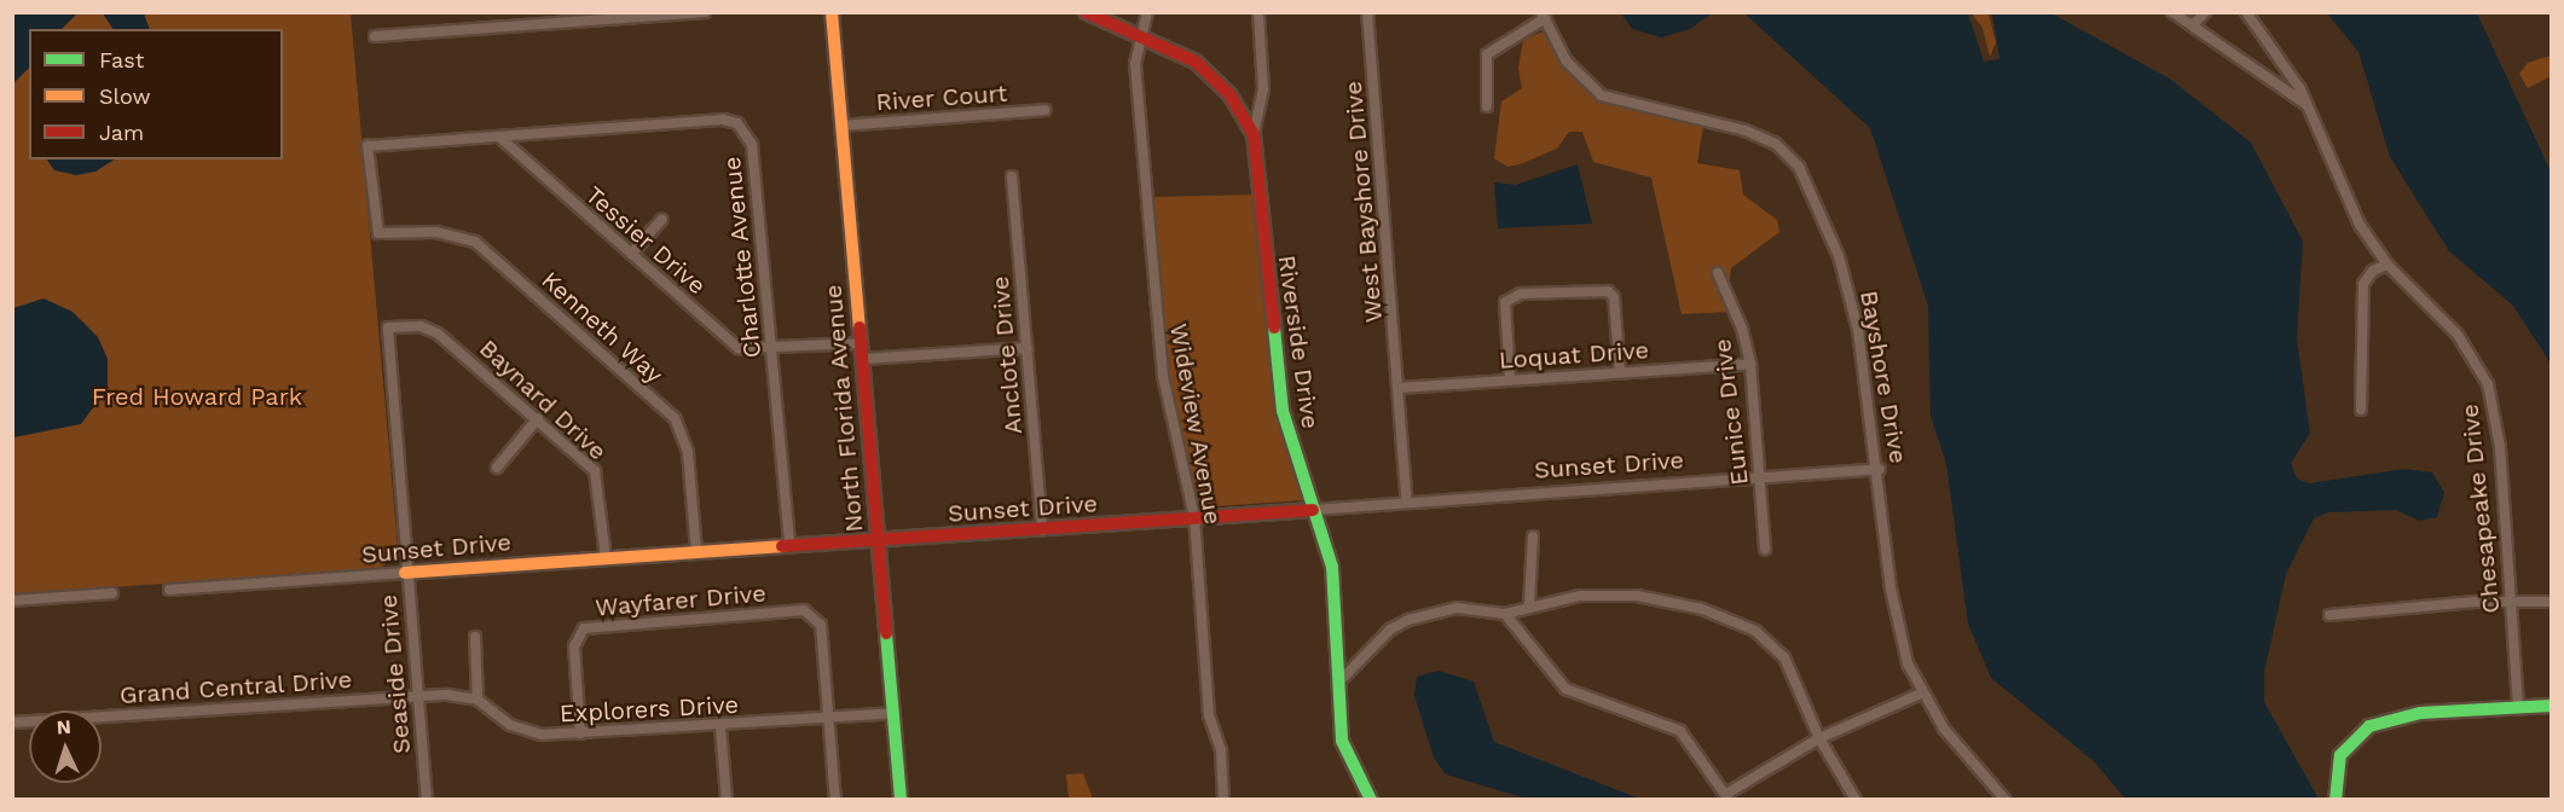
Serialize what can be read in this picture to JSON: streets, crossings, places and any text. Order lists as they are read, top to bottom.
{
  "streets": {
    "street": [
      "River Court",
      "West Bayshore Drive",
      "Tessier Drive",
      "Charlotte Avenue",
      "Kenneth Way",
      "Riverside Drive",
      "Anclote Drive",
      "Loquat Drive",
      "Bayshore Drive",
      "Baynard Drive",
      "North Florida Avenue",
      "Eunice Drive",
      "Wideview Avenue",
      "Sunset Drive",
      "Chesapeake Drive",
      "Wayfarer Drive",
      "Seaside Drive",
      "Grand Central Drive",
      "Explorers Drive"
    ]
  },
  "crossings": [
    ["River Court", "North Florida Avenue"],
    ["West Bayshore Drive", "Loquat Drive"],
    ["West Bayshore Drive", "Sunset Drive"],
    ["Tessier Drive", "Charlotte Avenue"],
    ["Tessier Drive", "North Florida Avenue"],
    ["Charlotte Avenue", "Kenneth Way"],
    ["Charlotte Avenue", "Sunset Drive"],
    ["Kenneth Way", "Sunset Drive"],
    ["Riverside Drive", "Wideview Avenue"],
    ["Riverside Drive", "Sunset Drive"],
    ["Anclote Drive", "Sunset Drive"],
    ["Loquat Drive", "Eunice Drive"],
    ["Bayshore Drive", "Sunset Drive"],
    ["Baynard Drive", "Sunset Drive"],
    ["Baynard Drive", "Seaside Drive"],
    ["North Florida Avenue", "Sunset Drive"],
    ["North Florida Avenue", "Explorers Drive"],
    ["Eunice Drive", "Sunset Drive"],
    ["Wideview Avenue", "Sunset Drive"],
    ["Sunset Drive", "Seaside Drive"],
    ["Wayfarer Drive", "Explorers Drive"],
    ["Seaside Drive", "Grand Central Drive"]
  ],
  "parks": ["Fred Howard Park"],
  "legend": ["Fast", "Slow", "Jam"],
  "north": "top"
}
